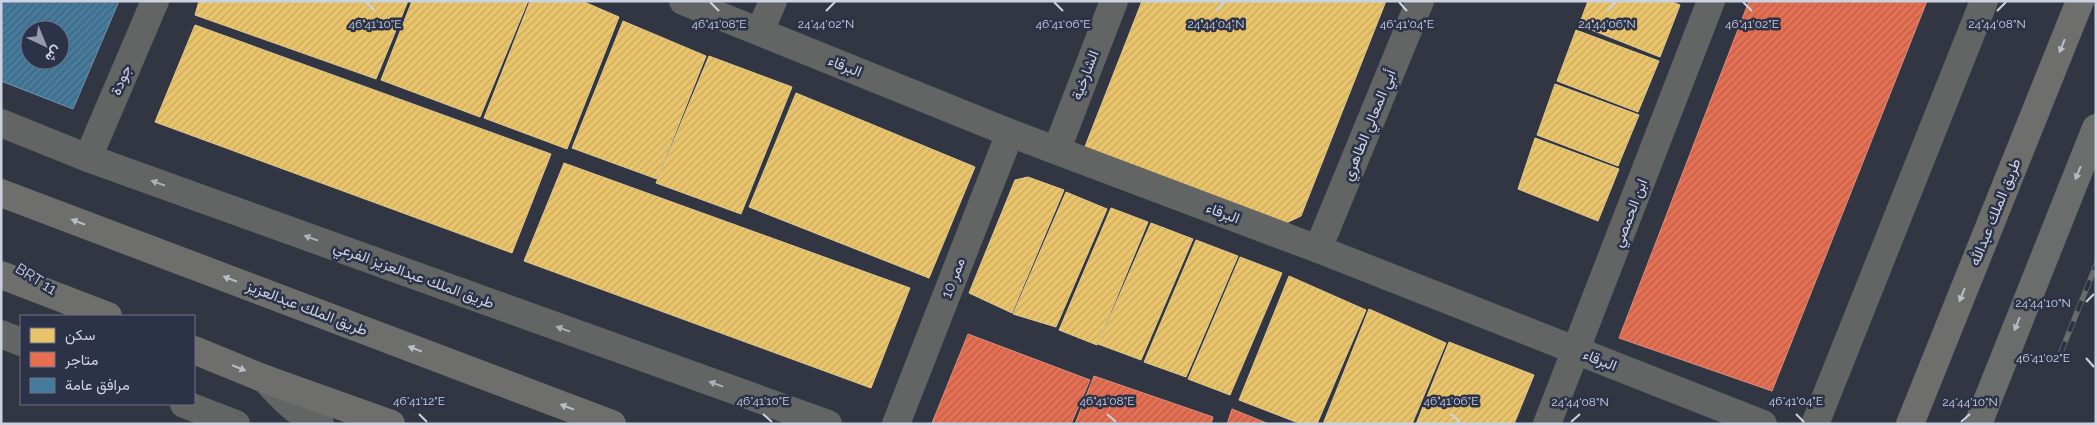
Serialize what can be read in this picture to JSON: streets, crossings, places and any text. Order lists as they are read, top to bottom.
{
  "streets": {
    "main road": ["طريق الملك عبدالله", "BRT 11", "طريق الملك عبدالعزيز"],
    "street": [
      "البرقاء",
      "الشارخية",
      "جودة",
      "أبي المعالي الطاهري",
      "ابن الحمصي",
      "طريق الملك عبدالعزيز الفرعي",
      "ممر 10"
    ]
  },
  "crossings": [
    ["البرقاء", "الشارخية"],
    ["البرقاء", "أبي المعالي الطاهري"],
    ["البرقاء", "ابن الحمصي"],
    ["البرقاء", "ممر 10"],
    ["جودة", "طريق الملك عبدالعزيز الفرعي"]
  ],
  "one_way": ["طريق الملك عبدالله", "طريق الملك عبدالعزيز الفرعي"],
  "legend": ["سكن", "متاجر", "مرافق عامة"],
  "north": "bottom right",
  "coordinates": [
    "24°44'06\"N",
    "24°44'02\"N",
    "24°44'04\"N",
    "24°44'08\"N",
    "46°41'10\"E",
    "46°41'08\"E",
    "46°41'06\"E",
    "46°41'02\"E",
    "46°41'04\"E",
    "24°44'10\"N",
    "46°41'12\"E"
  ]
}
